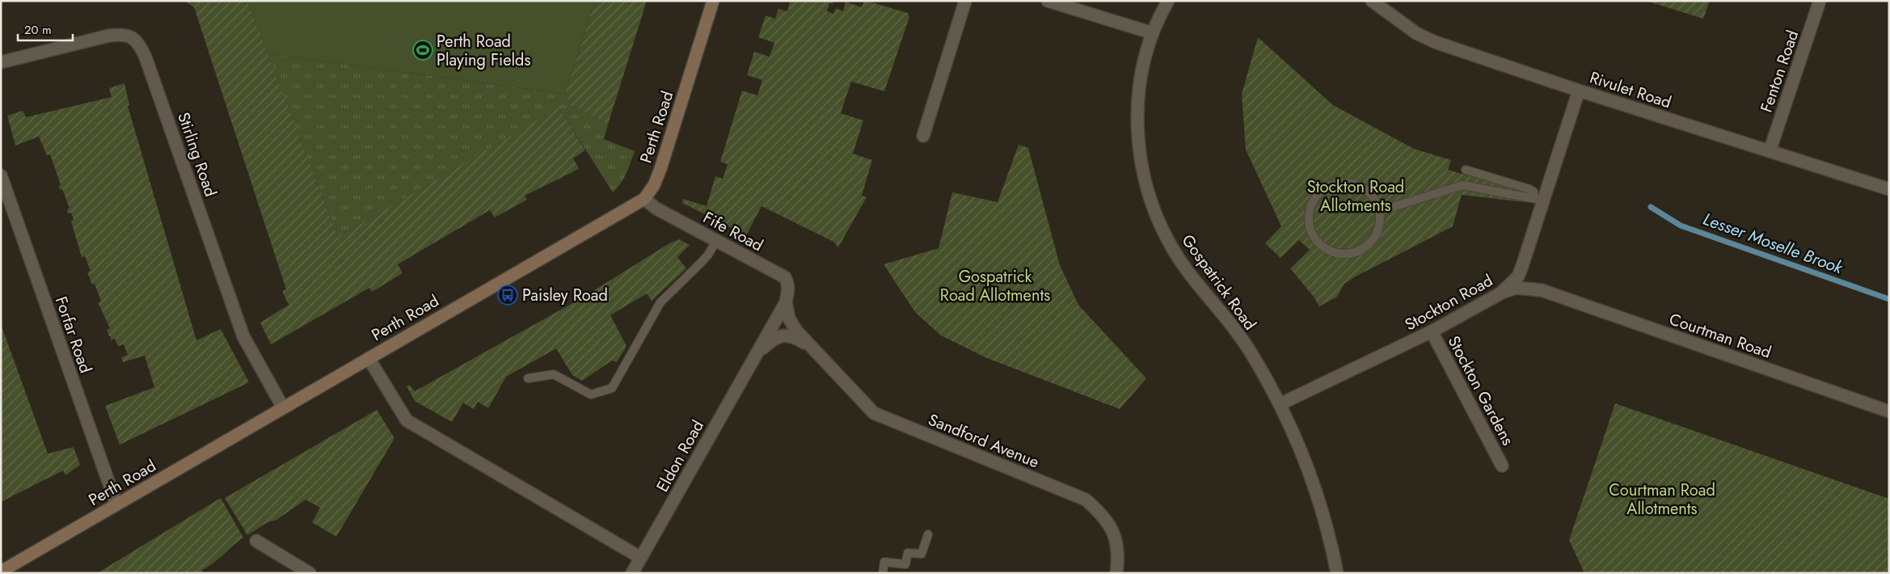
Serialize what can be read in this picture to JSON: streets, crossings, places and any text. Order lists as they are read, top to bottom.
{
  "streets": {
    "street": [
      "Fenton Road",
      "Rivulet Road",
      "Perth Road",
      "Stirling Road",
      "Fife Road",
      "Gospatrick Road",
      "Stockton Road",
      "Forfar Road",
      "Courtman Road",
      "Stockton Gardens",
      "Sandford Avenue",
      "Eldon Road"
    ]
  },
  "crossings": [
    ["Fenton Road", "Rivulet Road"],
    ["Rivulet Road", "Stockton Road"],
    ["Perth Road", "Stirling Road"],
    ["Perth Road", "Fife Road"],
    ["Perth Road", "Forfar Road"],
    ["Fife Road", "Sandford Avenue"],
    ["Fife Road", "Eldon Road"],
    ["Gospatrick Road", "Stockton Road"],
    ["Stockton Road", "Courtman Road"],
    ["Stockton Road", "Stockton Gardens"],
    ["Sandford Avenue", "Eldon Road"]
  ],
  "water": ["Lesser Moselle Brook"],
  "parks": ["Stockton Road Allotments", "Gospatrick Road Allotments", "Courtman Road Allotments"],
  "places": {
    "sports": ["Perth Road Playing Fields"],
    "bus stop": ["Paisley Road"]
  },
  "scale_bar": "20 m"
}
